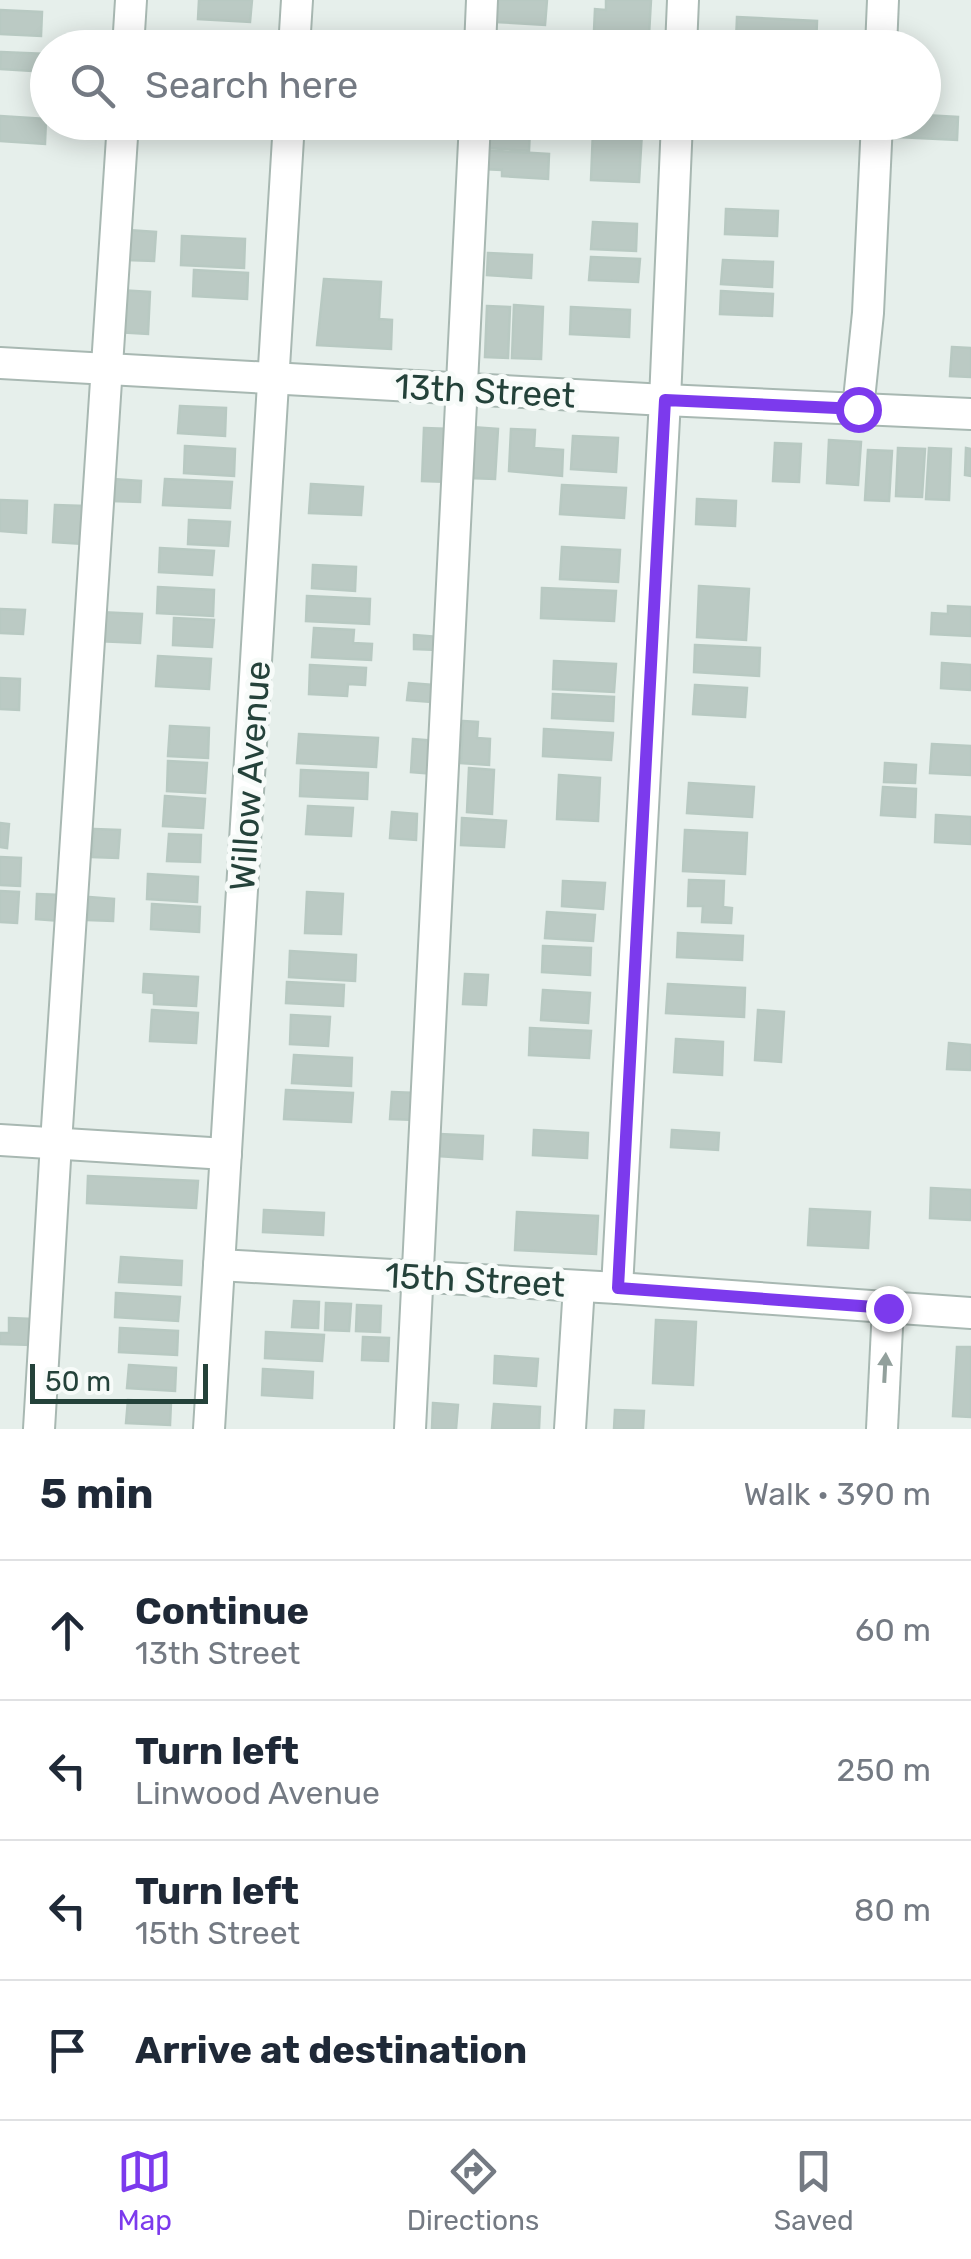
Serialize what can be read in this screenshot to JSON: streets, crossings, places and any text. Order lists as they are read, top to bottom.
{
  "streets": {
    "street": ["13th Street", "Willow Avenue", "15th Street"]
  },
  "crossings": [
    ["13th Street", "Willow Avenue"],
    ["Willow Avenue", "15th Street"]
  ],
  "scale_bar": "50 m",
  "page": {
    "search": "Search here",
    "scale": "50 m",
    "heading": ["5 min", "Walk · 390 m"],
    "list": [
      ["Continue", "13th Street", "60 m"],
      ["Turn left", "Linwood Avenue", "250 m"],
      ["Turn left", "15th Street", "80 m"],
      "Arrive at destination"
    ],
    "nav": ["Map", "Directions", "Saved"]
  }
}
